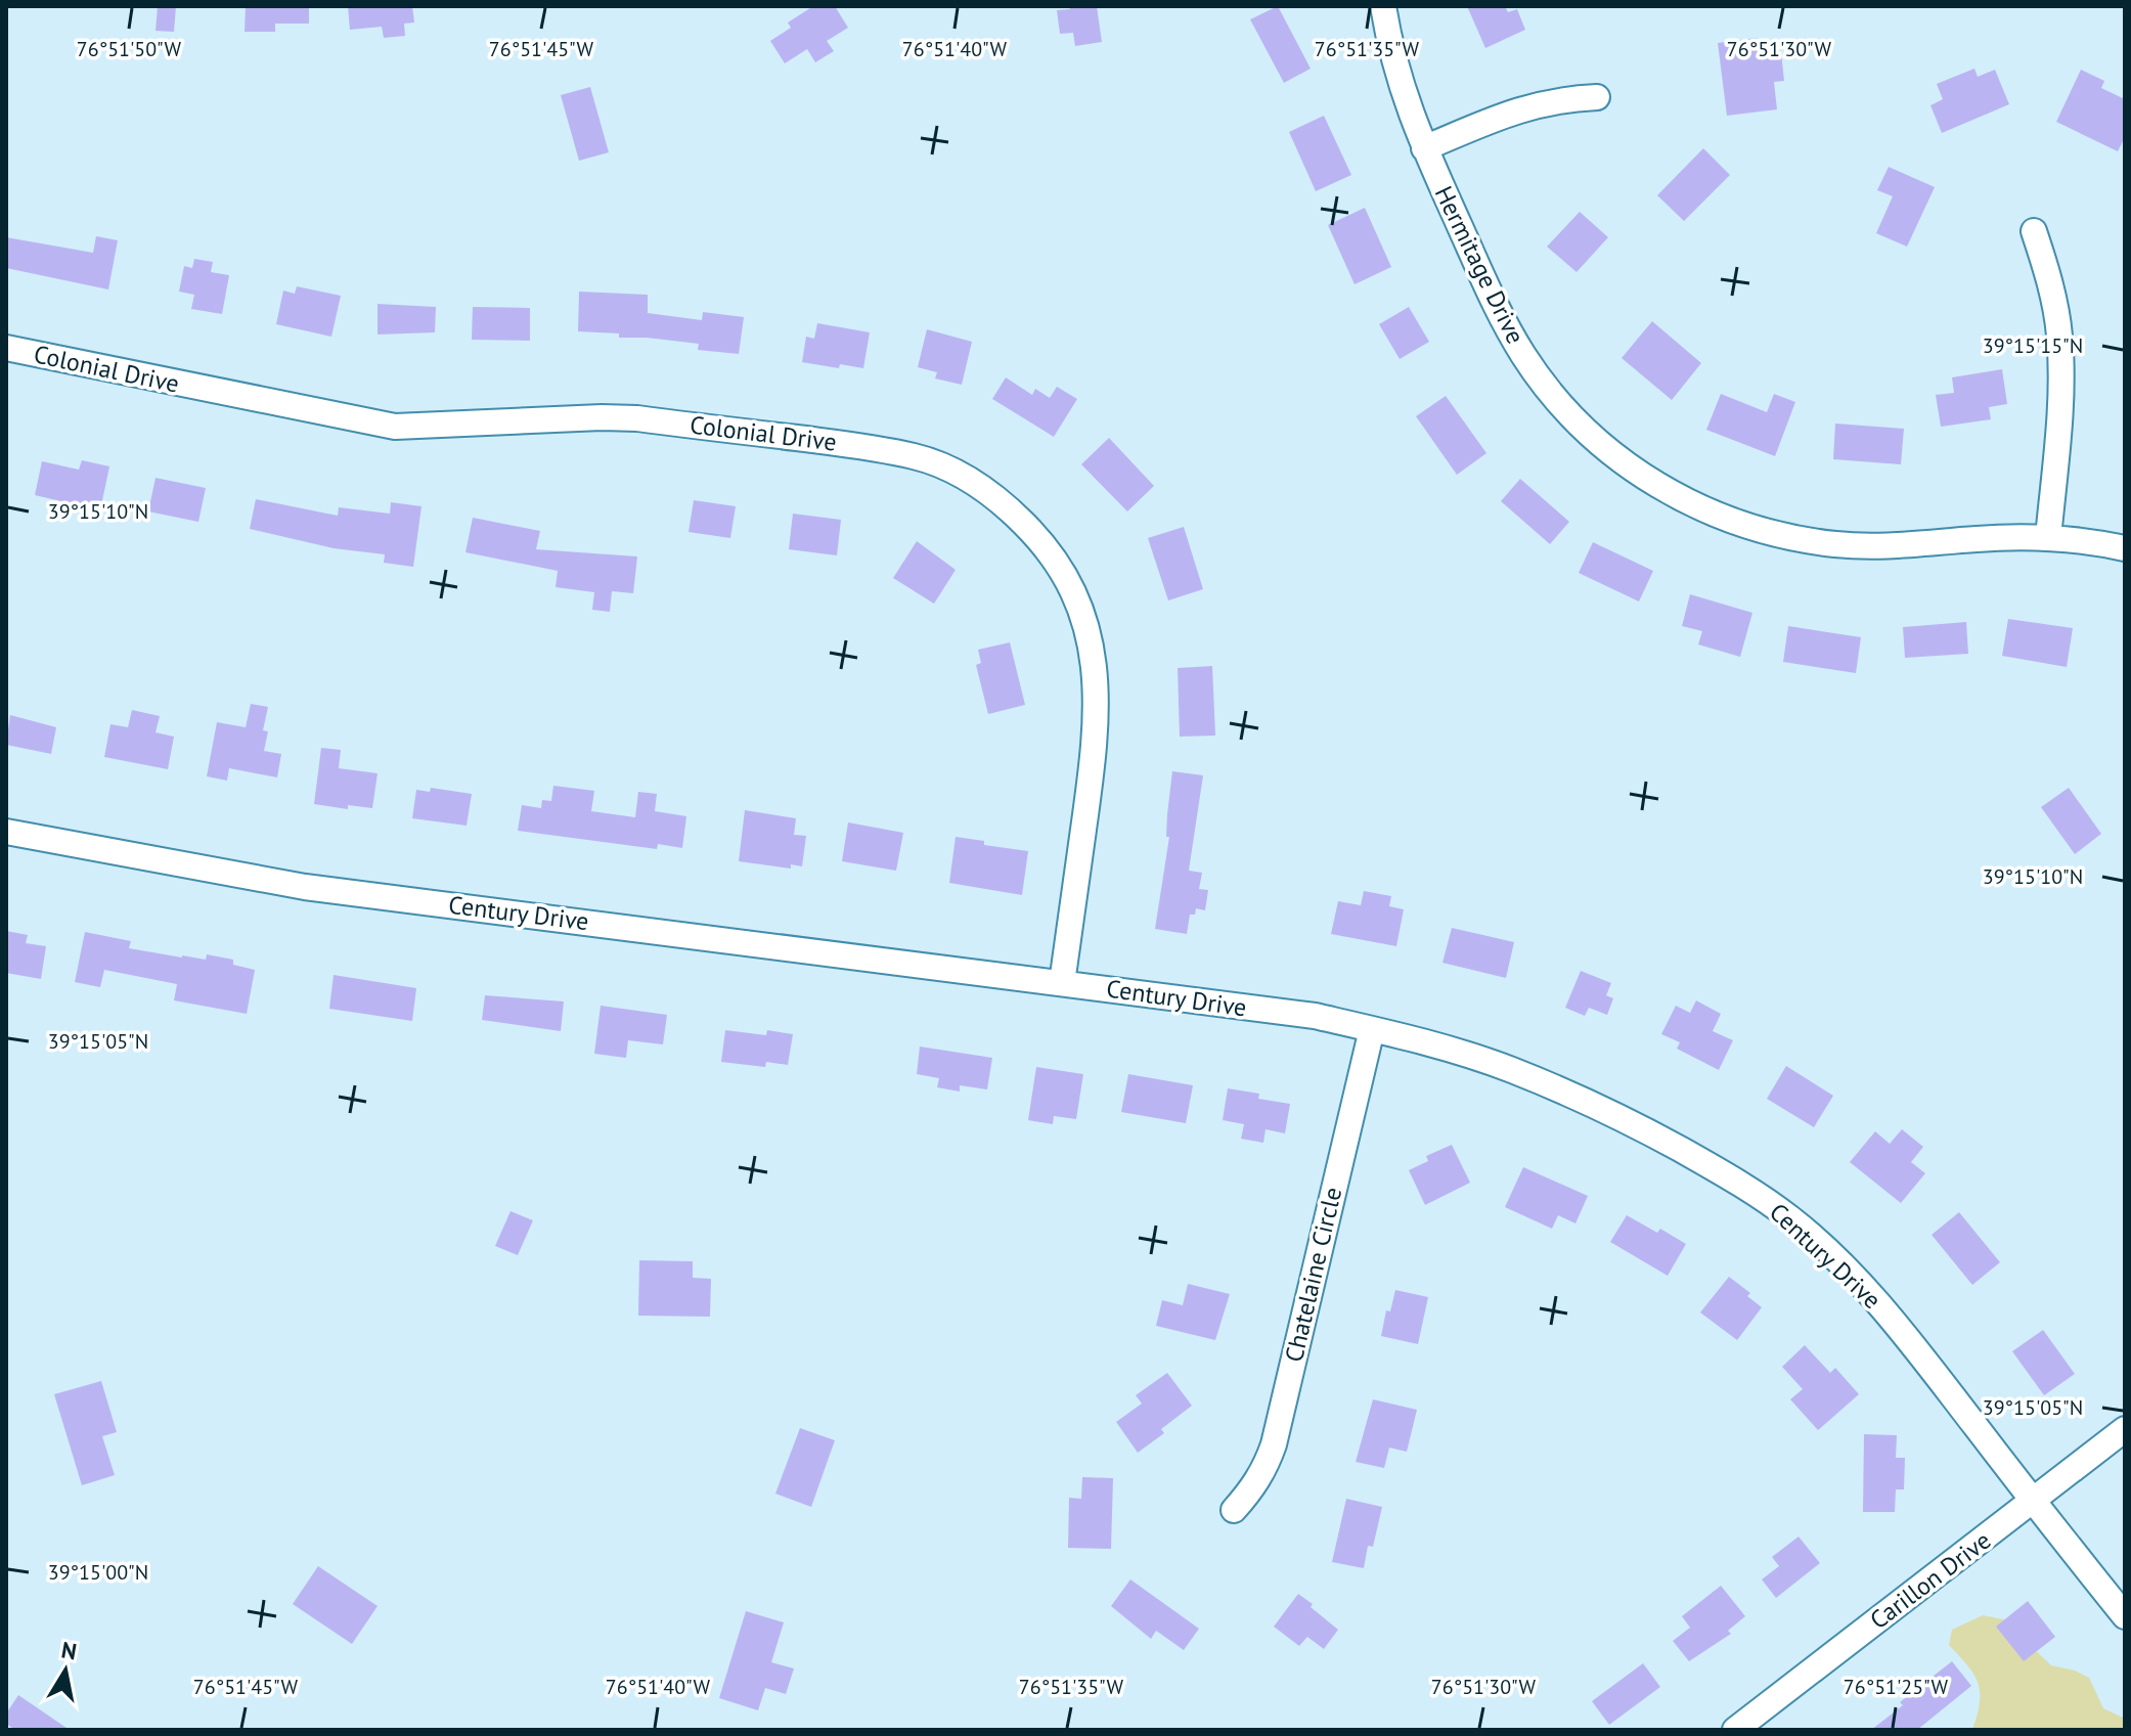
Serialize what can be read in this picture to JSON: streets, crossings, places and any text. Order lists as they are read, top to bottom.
{
  "streets": {
    "street": [
      "Hermitage Drive",
      "Colonial Drive",
      "Century Drive",
      "Chatelaine Circle",
      "Carillon Drive"
    ]
  },
  "crossings": [
    ["Colonial Drive", "Century Drive"],
    ["Century Drive", "Chatelaine Circle"],
    ["Century Drive", "Carillon Drive"]
  ],
  "north": "top",
  "coordinates": [
    "76°51'50\"W",
    "76°51'45\"W",
    "76°51'40\"W",
    "76°51'35\"W",
    "76°51'30\"W",
    "39°15'15\"N",
    "39°15'10\"N",
    "39°15'05\"N",
    "39°15'00\"N",
    "76°51'25\"W"
  ]
}
